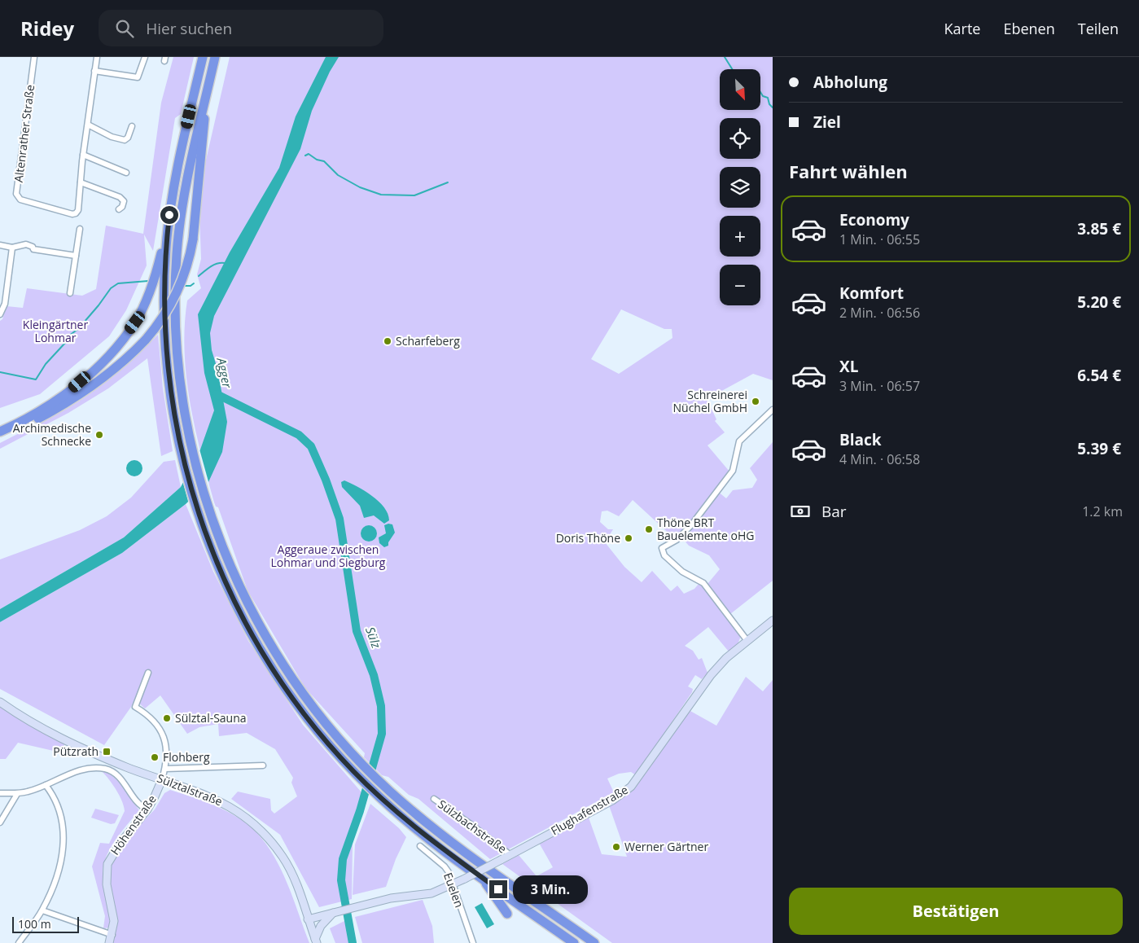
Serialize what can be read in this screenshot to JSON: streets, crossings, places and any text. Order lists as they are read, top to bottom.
{
  "streets": {
    "main road": ["Sülztalstraße", "Flughafenstraße", "Höhenstraße"],
    "street": ["Altenrather Straße", "Sülzbachstraße", "Euelen"]
  },
  "crossings": [
    ["Sülztalstraße", "Höhenstraße"],
    ["Flughafenstraße", "Sülzbachstraße"],
    ["Flughafenstraße", "Euelen"]
  ],
  "water": ["Agger", "Sülz"],
  "parks": ["Kleingärtner Lohmar", "Aggeraue zwischen Lohmar und Siegburg"],
  "places": {
    "other": [
      "Scharfeberg",
      "Schreinerei Nüchel GmbH",
      "Archimedische Schnecke",
      "Thöne BRT Bauelemente oHG",
      "Doris Thöne",
      "Sülztal-Sauna",
      "Flohberg",
      "Werner Gärtner"
    ],
    "transit": ["Pützrath"]
  },
  "scale_bar": "100 m",
  "north": "bottom right",
  "page": {
    "header": "Ridey",
    "search": "Hier suchen",
    "nav": ["Karte", "Ebenen", "Teilen"],
    "banner": ["Abholung", "Ziel"],
    "map_buttons": ["+", "−"],
    "heading": "Fahrt wählen",
    "list": [
      {
        "name": "Economy",
        "note": "1 Min. · 06:55",
        "value": "3.85 €"
      },
      {
        "name": "Komfort",
        "note": "2 Min. · 06:56",
        "value": "5.20 €"
      },
      {
        "name": "XL",
        "note": "3 Min. · 06:57",
        "value": "6.54 €"
      },
      {
        "name": "Black",
        "note": "4 Min. · 06:58",
        "value": "5.39 €"
      }
    ],
    "pay": ["Bar", "1.2 km"],
    "bubble": "3 Min.",
    "buttons": "Bestätigen",
    "scale": "100 m"
  }
}
